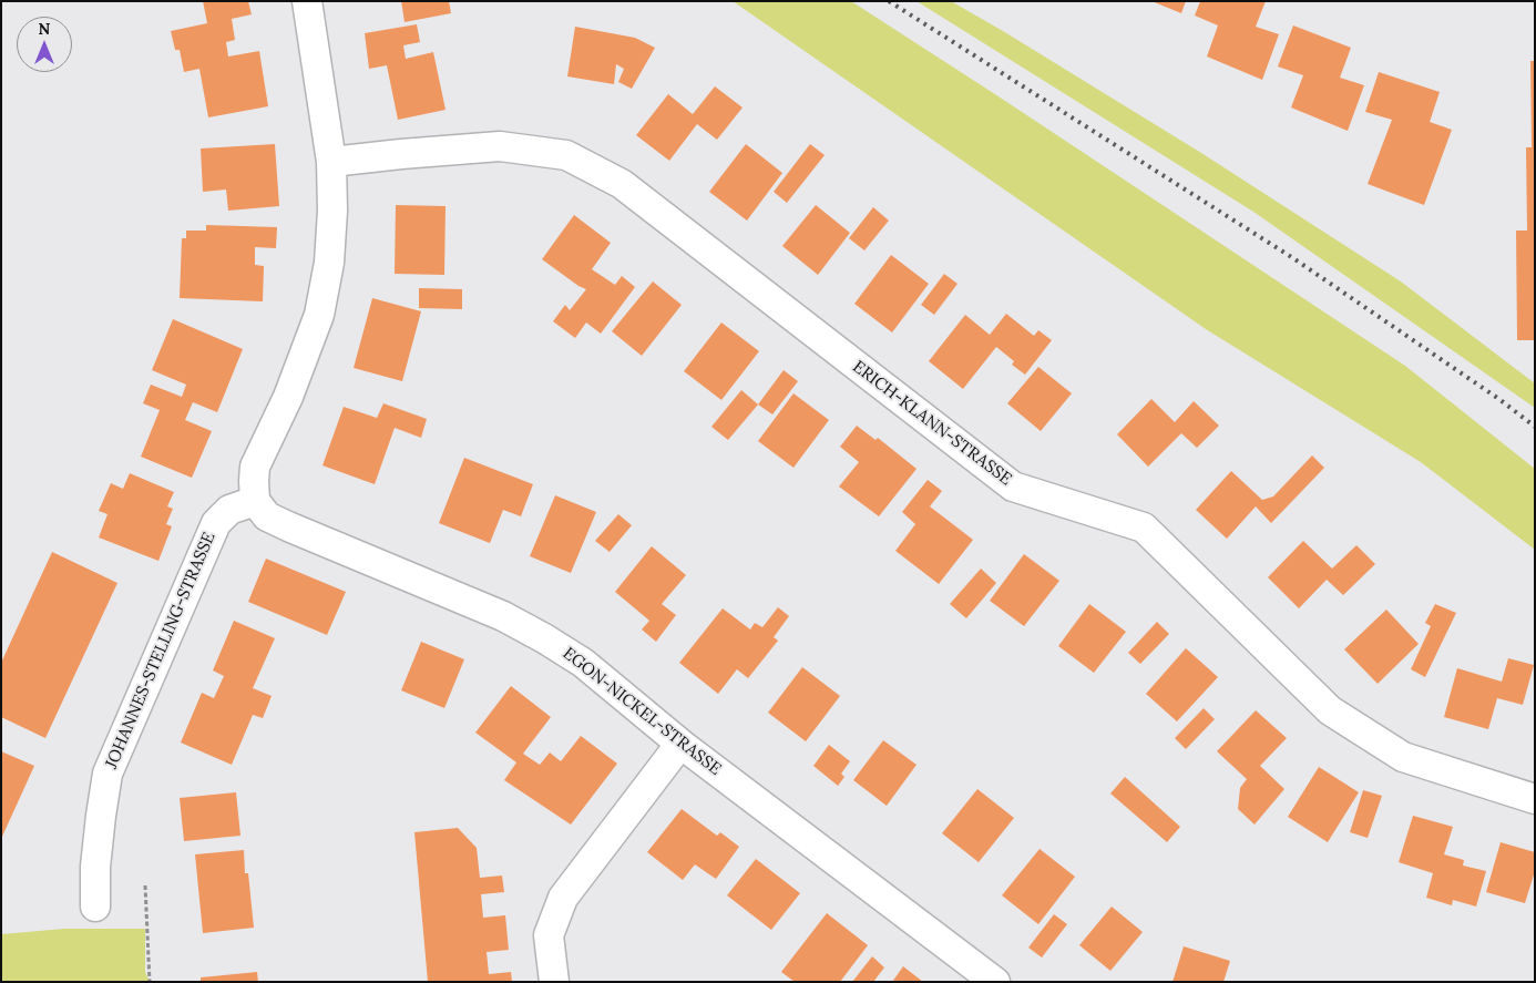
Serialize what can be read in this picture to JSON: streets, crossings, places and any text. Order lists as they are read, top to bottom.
{
  "streets": {
    "street": ["ERICH-KLANN-STRASSE", "JOHANNES-STELLING-STRASSE", "EGON-NICKEL-STRASSE"]
  },
  "crossings": [
    ["JOHANNES-STELLING-STRASSE", "EGON-NICKEL-STRASSE"]
  ],
  "north": "top"
}
